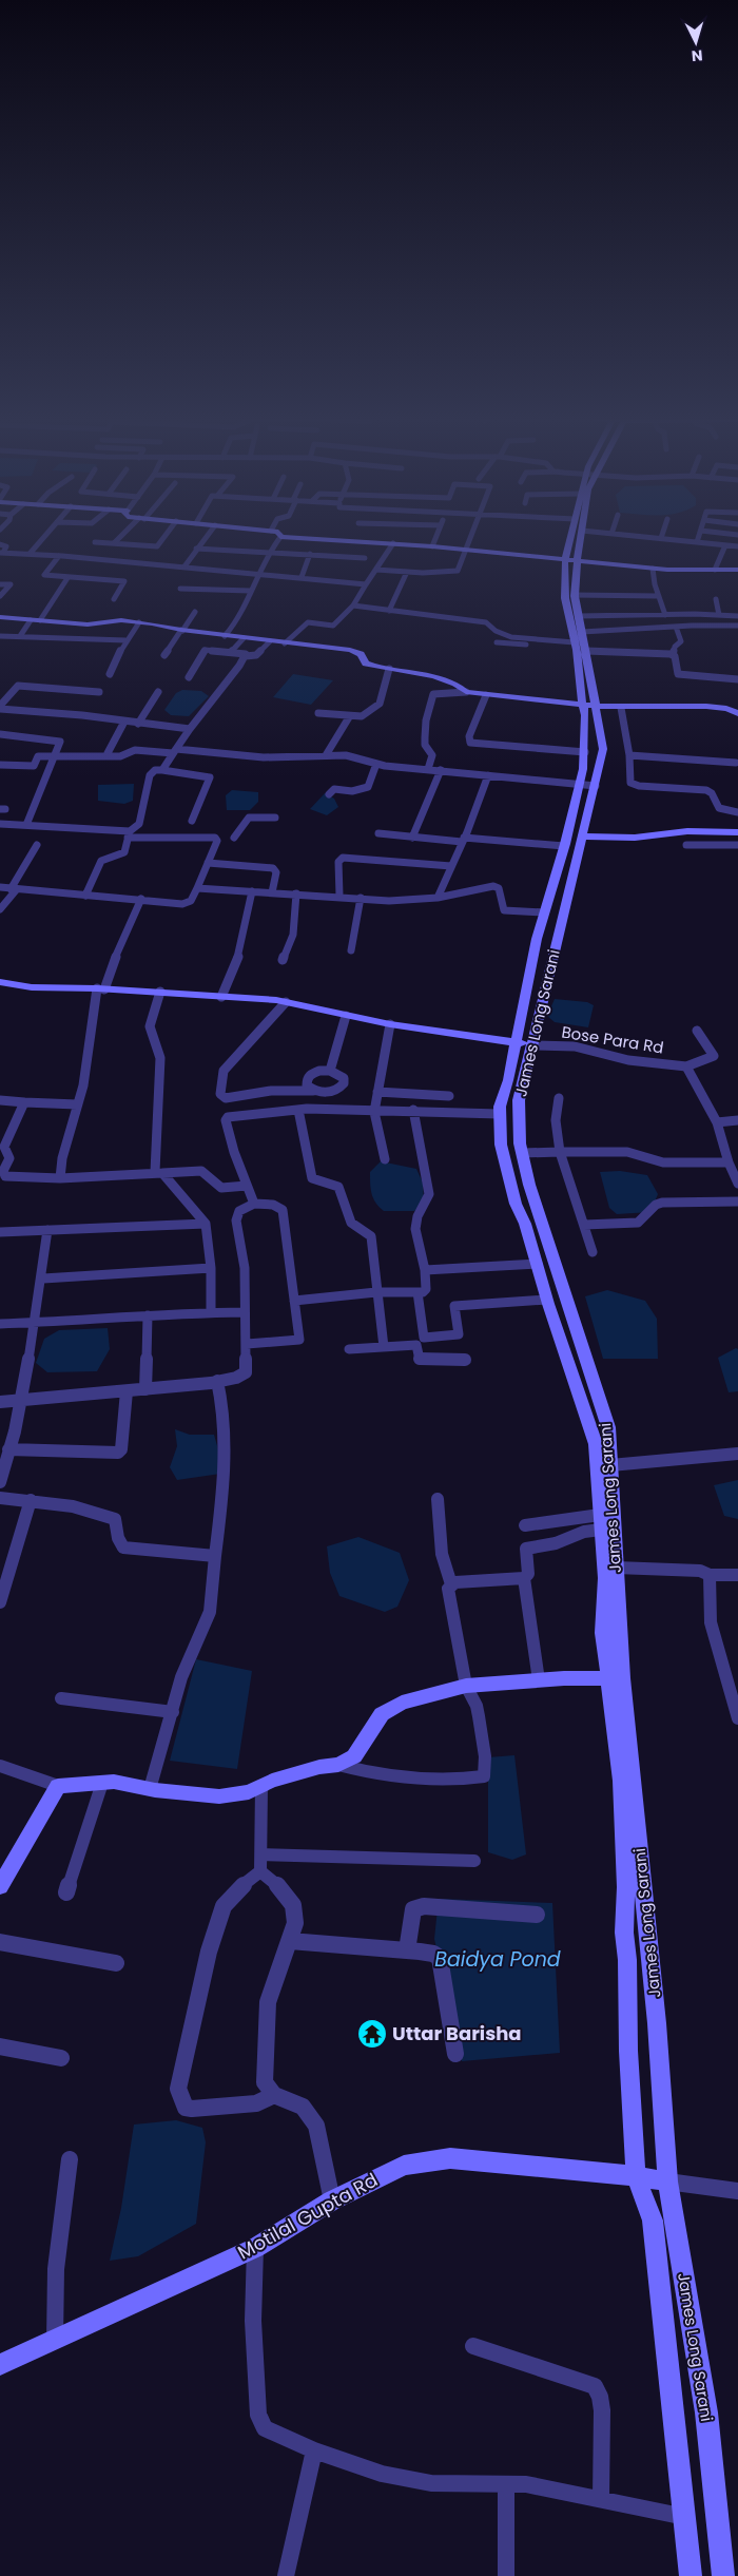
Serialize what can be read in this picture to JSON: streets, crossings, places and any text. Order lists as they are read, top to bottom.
{
  "streets": {
    "main road": ["James Long Sarani", "Motilal Gupta Rd"],
    "street": ["Bose Para Rd"]
  },
  "crossings": [
    ["James Long Sarani", "Bose Para Rd"],
    ["James Long Sarani", "Motilal Gupta Rd"]
  ],
  "water": ["Baidya Pond"],
  "places": {
    "temple": ["Uttar Barisha"]
  },
  "north": "bottom"
}
